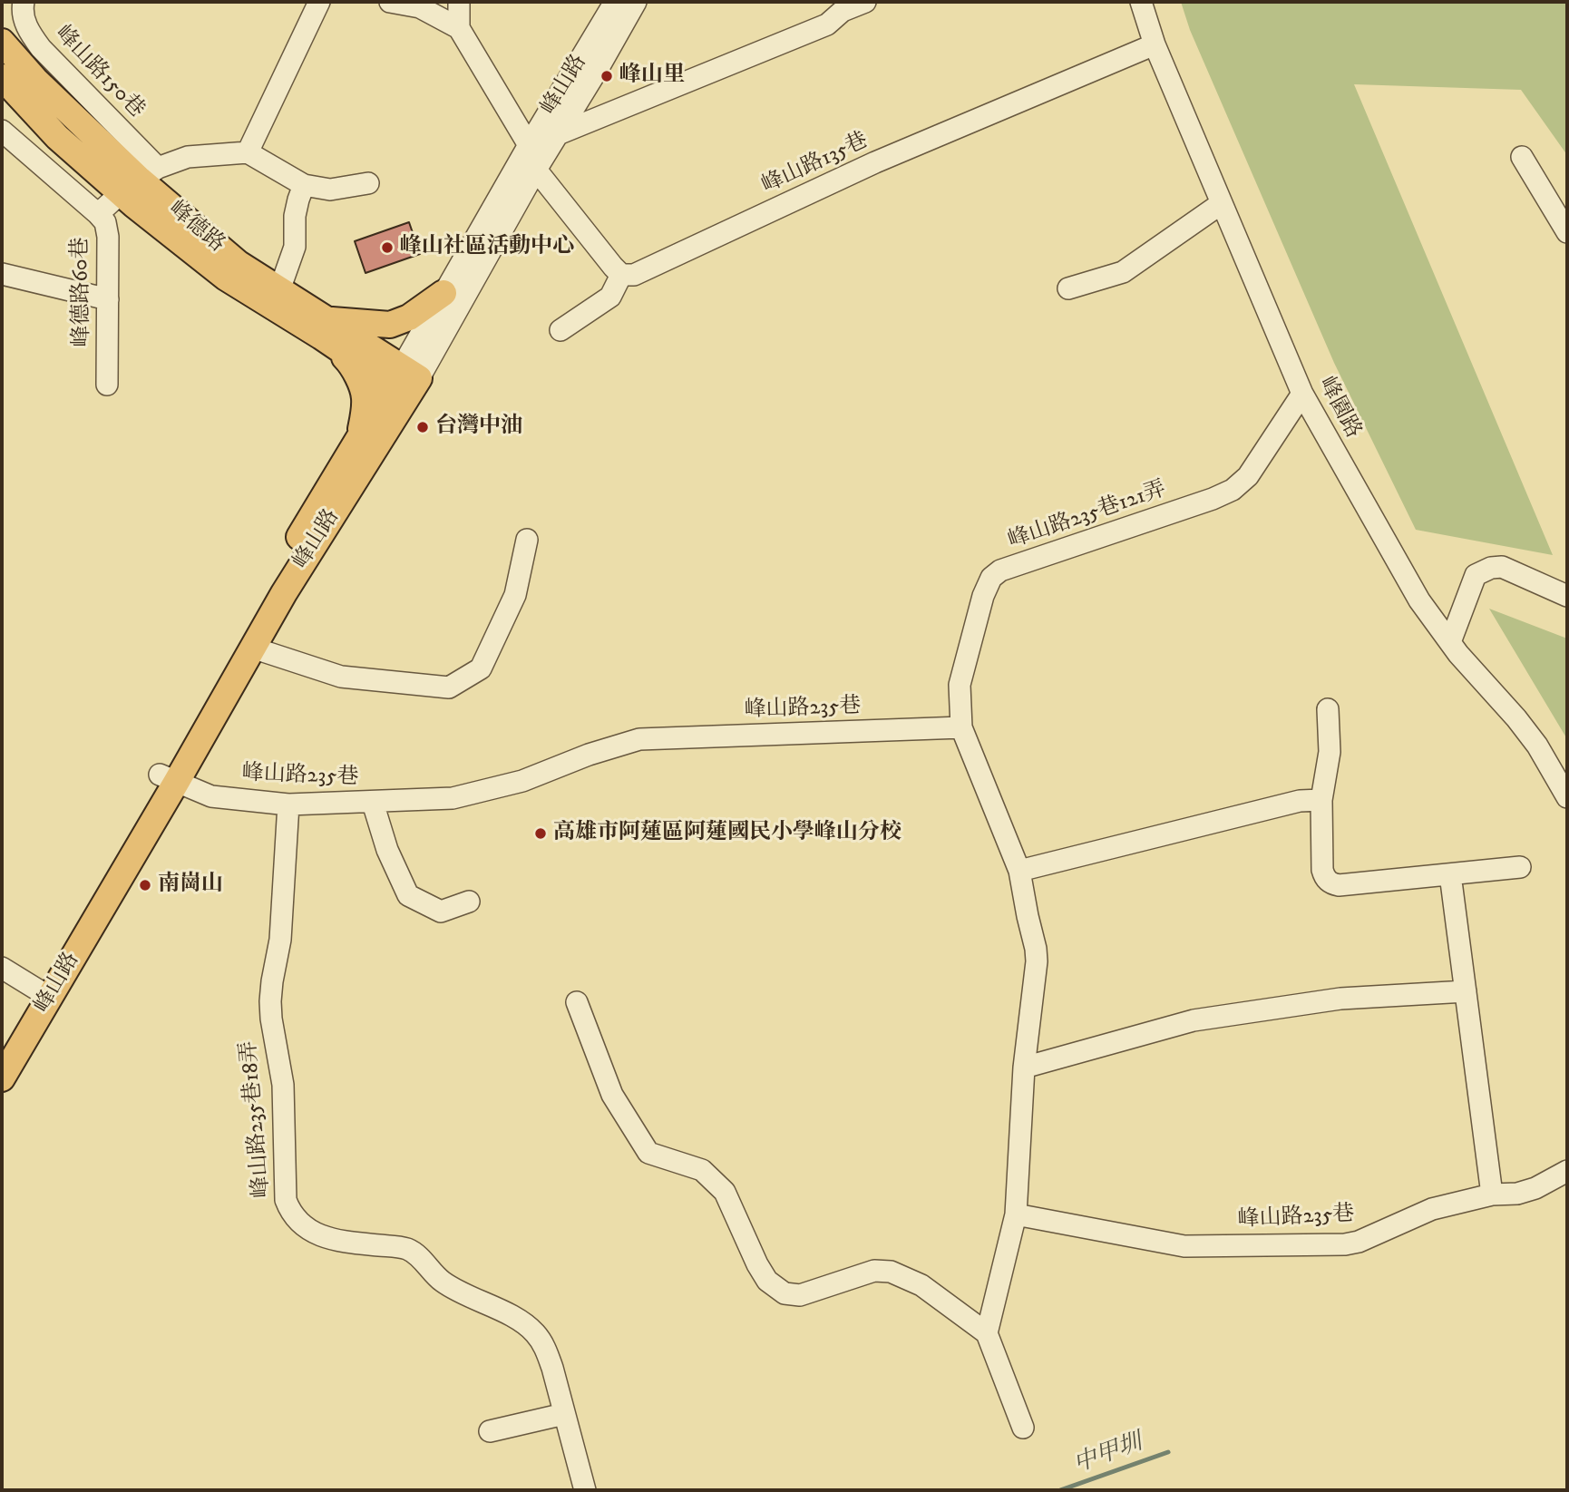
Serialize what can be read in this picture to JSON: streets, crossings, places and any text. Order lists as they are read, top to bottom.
{
  "streets": {
    "main road": ["峰山路", "峰德路"],
    "street": [
      "峰山路150巷",
      "峰山路135巷",
      "峰德路60巷",
      "峰園路",
      "峰山路235巷121弄",
      "峰山路235巷",
      "峰山路235巷18弄"
    ]
  },
  "crossings": [
    ["峰山路150巷", "峰德路"],
    ["峰山路", "峰德路"],
    ["峰山路", "峰山路235巷"],
    ["峰山路135巷", "峰園路"],
    ["峰園路", "峰山路235巷121弄"],
    ["峰山路235巷121弄", "峰山路235巷"],
    ["峰山路235巷", "峰山路235巷18弄"]
  ],
  "water": ["中甲圳"],
  "places": [
    "峰山里",
    "峰山社區活動中心",
    "台灣中油",
    "高雄市阿蓮區阿蓮國民小學峰山分校",
    "南崗山"
  ]
}
